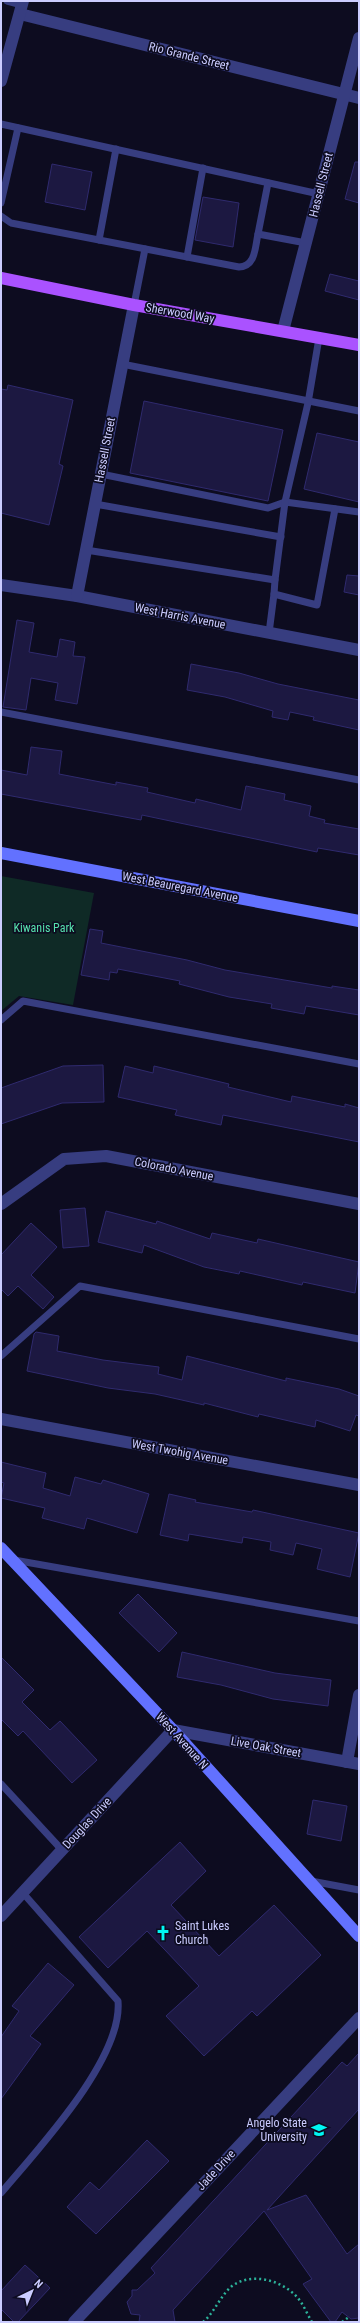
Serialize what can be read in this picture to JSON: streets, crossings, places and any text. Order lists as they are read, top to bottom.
{
  "streets": {
    "main road": ["Sherwood Way", "West Beauregard Avenue", "West Avenue N"],
    "street": [
      "Rio Grande Street",
      "Hassell Street",
      "West Harris Avenue",
      "Colorado Avenue",
      "West Twohig Avenue",
      "Live Oak Street",
      "Douglas Drive",
      "Jade Drive"
    ]
  },
  "crossings": [
    ["Rio Grande Street", "Hassell Street"],
    ["Hassell Street", "Sherwood Way"],
    ["Hassell Street", "West Harris Avenue"],
    ["West Avenue N", "Live Oak Street"],
    ["West Avenue N", "Douglas Drive"],
    ["Live Oak Street", "Douglas Drive"]
  ],
  "parks": ["Kiwanis Park"],
  "places": {
    "church": ["Saint Lukes Church"],
    "school or university": ["Angelo State University"]
  },
  "north": "top right"
}
